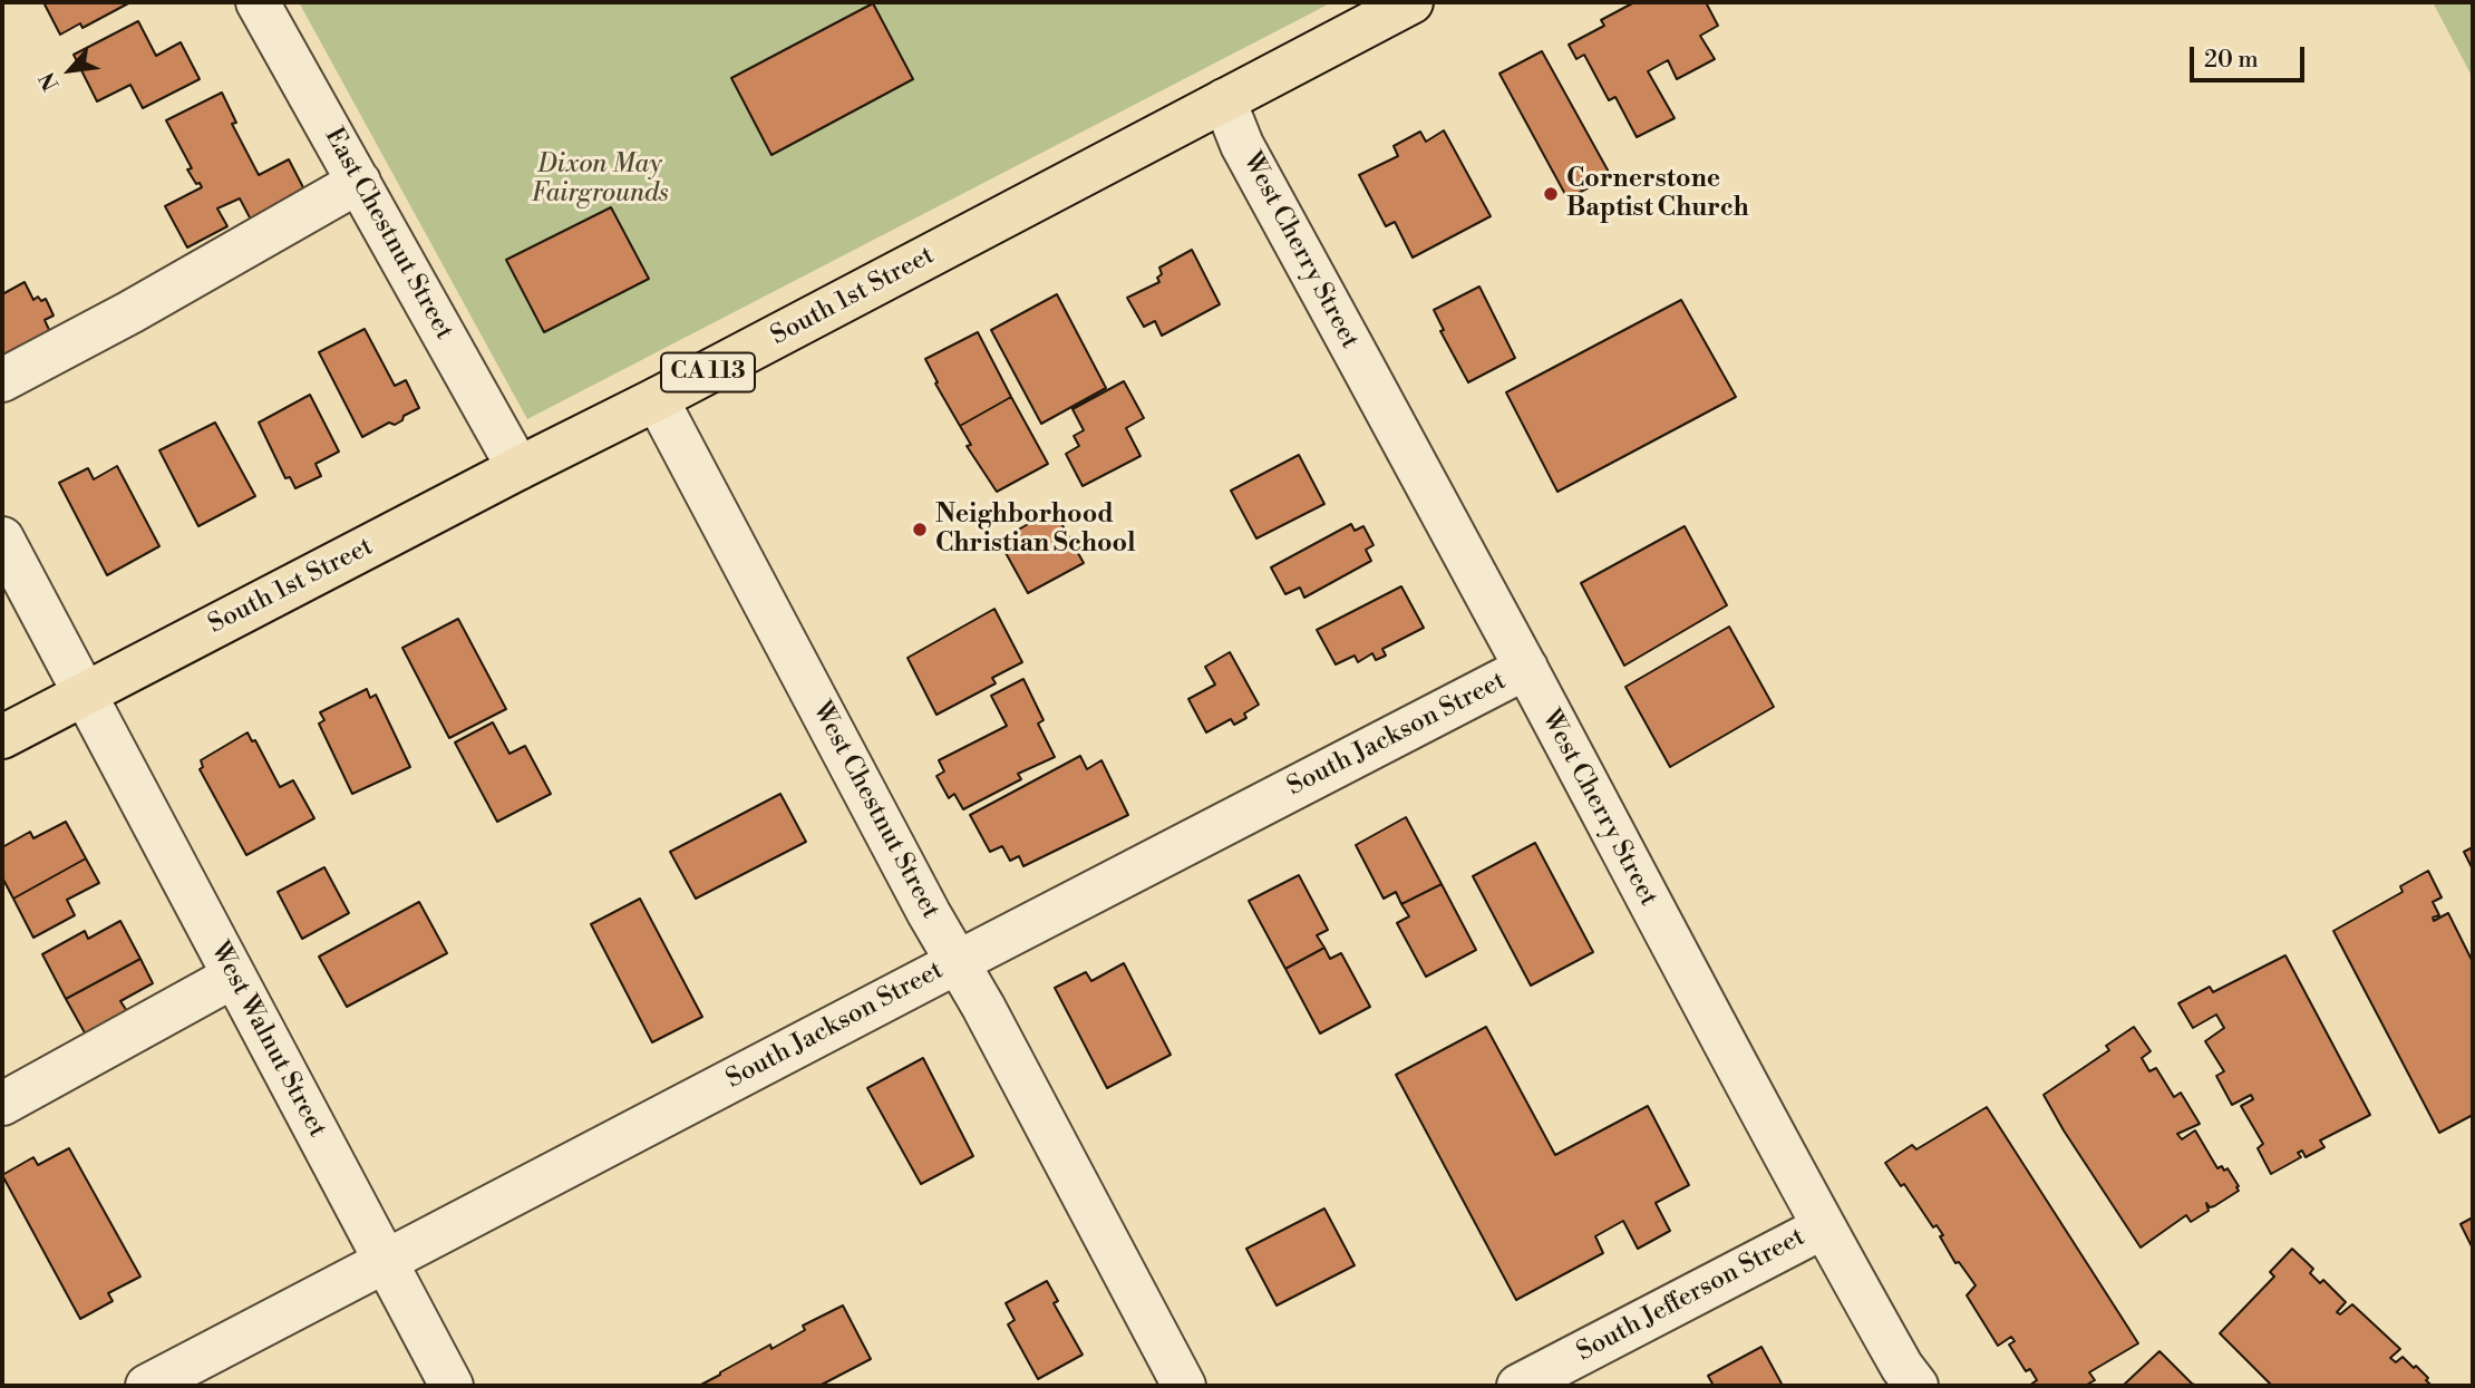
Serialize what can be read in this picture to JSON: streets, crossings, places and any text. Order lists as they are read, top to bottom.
{
  "streets": {
    "main road": ["South 1st Street", "CA 113"],
    "street": [
      "East Chestnut Street",
      "West Cherry Street",
      "South Jackson Street",
      "West Chestnut Street",
      "West Walnut Street",
      "South Jefferson Street"
    ]
  },
  "crossings": [
    ["East Chestnut Street", "South 1st Street"],
    ["West Cherry Street", "South 1st Street"],
    ["West Cherry Street", "South Jackson Street"],
    ["West Cherry Street", "South Jefferson Street"],
    ["South 1st Street", "West Chestnut Street"],
    ["South 1st Street", "West Walnut Street"],
    ["South Jackson Street", "West Chestnut Street"],
    ["South Jackson Street", "West Walnut Street"]
  ],
  "parks": ["Dixon May Fairgrounds"],
  "places": ["Cornerstone Baptist Church", "Neighborhood Christian School"],
  "scale_bar": "20 m",
  "north": "bottom left"
}
